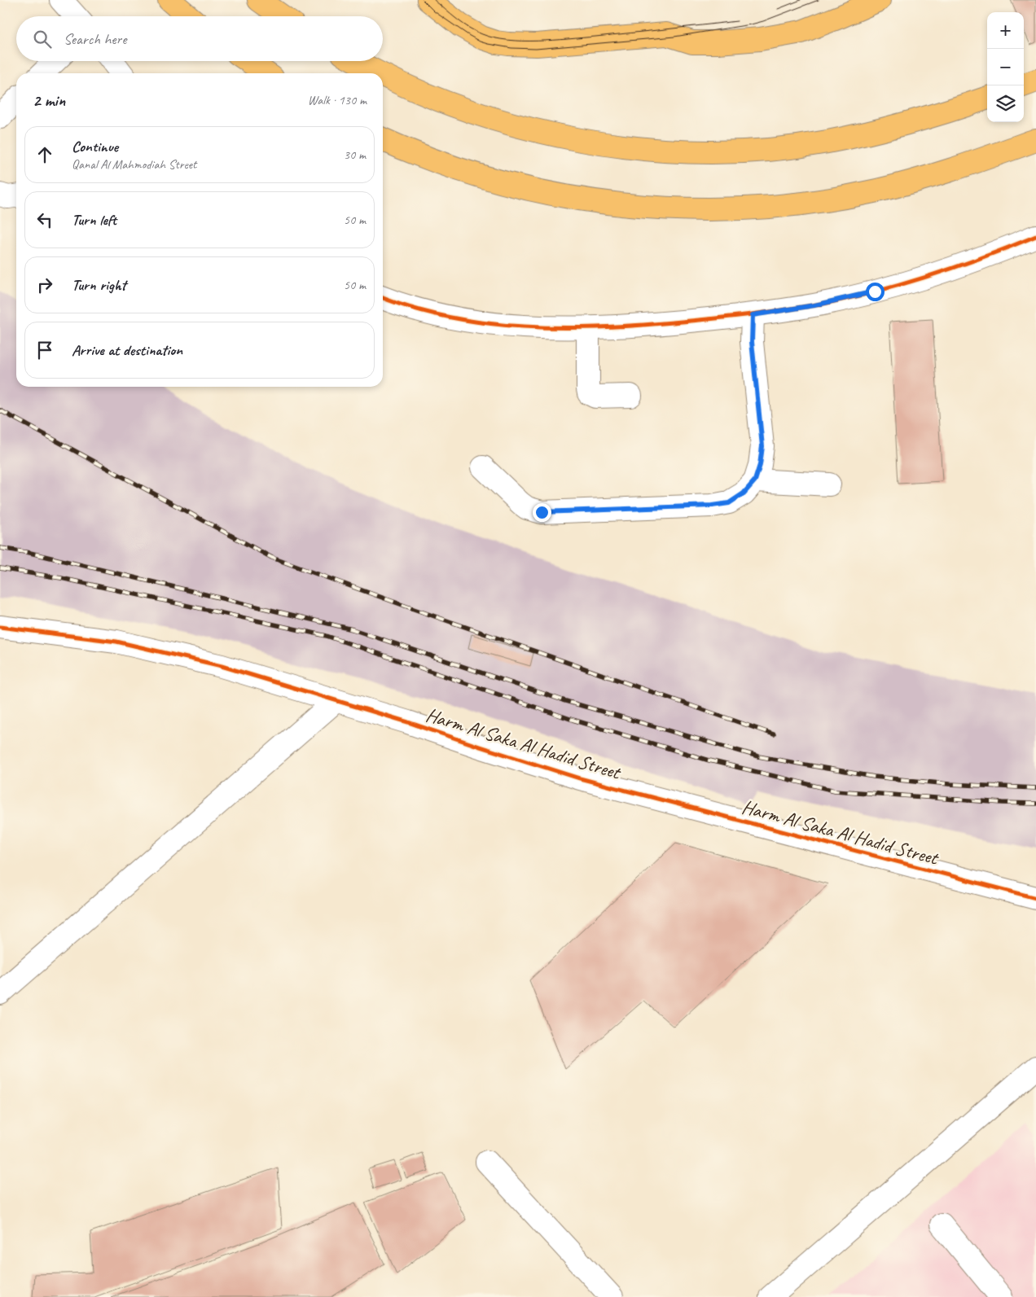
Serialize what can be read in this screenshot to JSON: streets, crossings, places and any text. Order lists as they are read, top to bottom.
{
  "streets": {
    "street": ["Harm Al Saka Al Hadid Street"]
  },
  "page": {
    "map_buttons": ["+", "−"],
    "search": "Search here",
    "heading": ["2 min", "Walk · 130 m"],
    "list": [
      ["Continue", "Qanal Al Mahmodiah Street", "30 m"],
      ["Turn left", "50 m"],
      ["Turn right", "50 m"],
      "Arrive at destination"
    ]
  }
}
